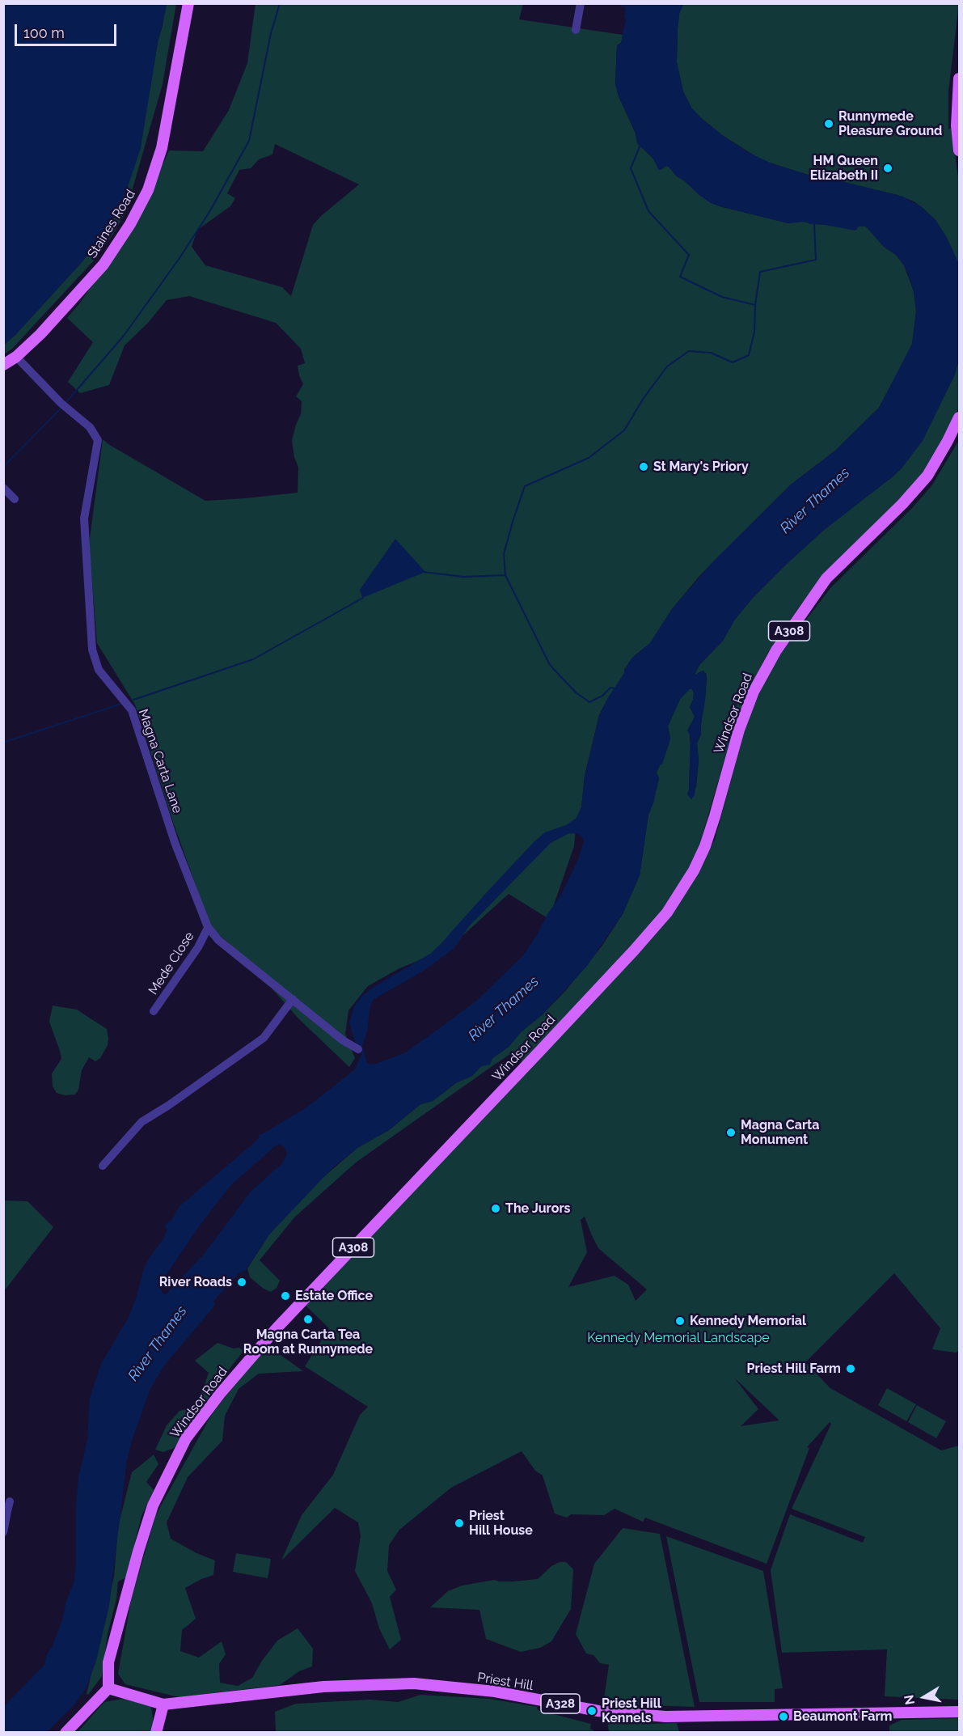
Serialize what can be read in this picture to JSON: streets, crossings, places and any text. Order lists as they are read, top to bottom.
{
  "streets": {
    "main road": [
      "Staines Road",
      "A308",
      "Windsor Road",
      "Priest Hill",
      "A328"
    ],
    "street": ["Magna Carta Lane", "Mede Close"]
  },
  "crossings": [
    ["Staines Road", "Magna Carta Lane"],
    ["Windsor Road", "Priest Hill"],
    ["Magna Carta Lane", "Mede Close"]
  ],
  "water": ["River Thames"],
  "parks": ["Kennedy Memorial Landscape"],
  "places": [
    "Runnymede Pleasure Ground",
    "HM Queen Elizabeth II",
    "St Mary's Priory",
    "Magna Carta Monument",
    "The Jurors",
    "River Roads",
    "Estate Office",
    "Magna Carta Tea Room at Runnymede",
    "Kennedy Memorial",
    "Priest Hill Farm",
    "Priest Hill House",
    "Priest Hill Kennels",
    "Beaumont Farm"
  ],
  "scale_bar": "100 m",
  "north": "left"
}
